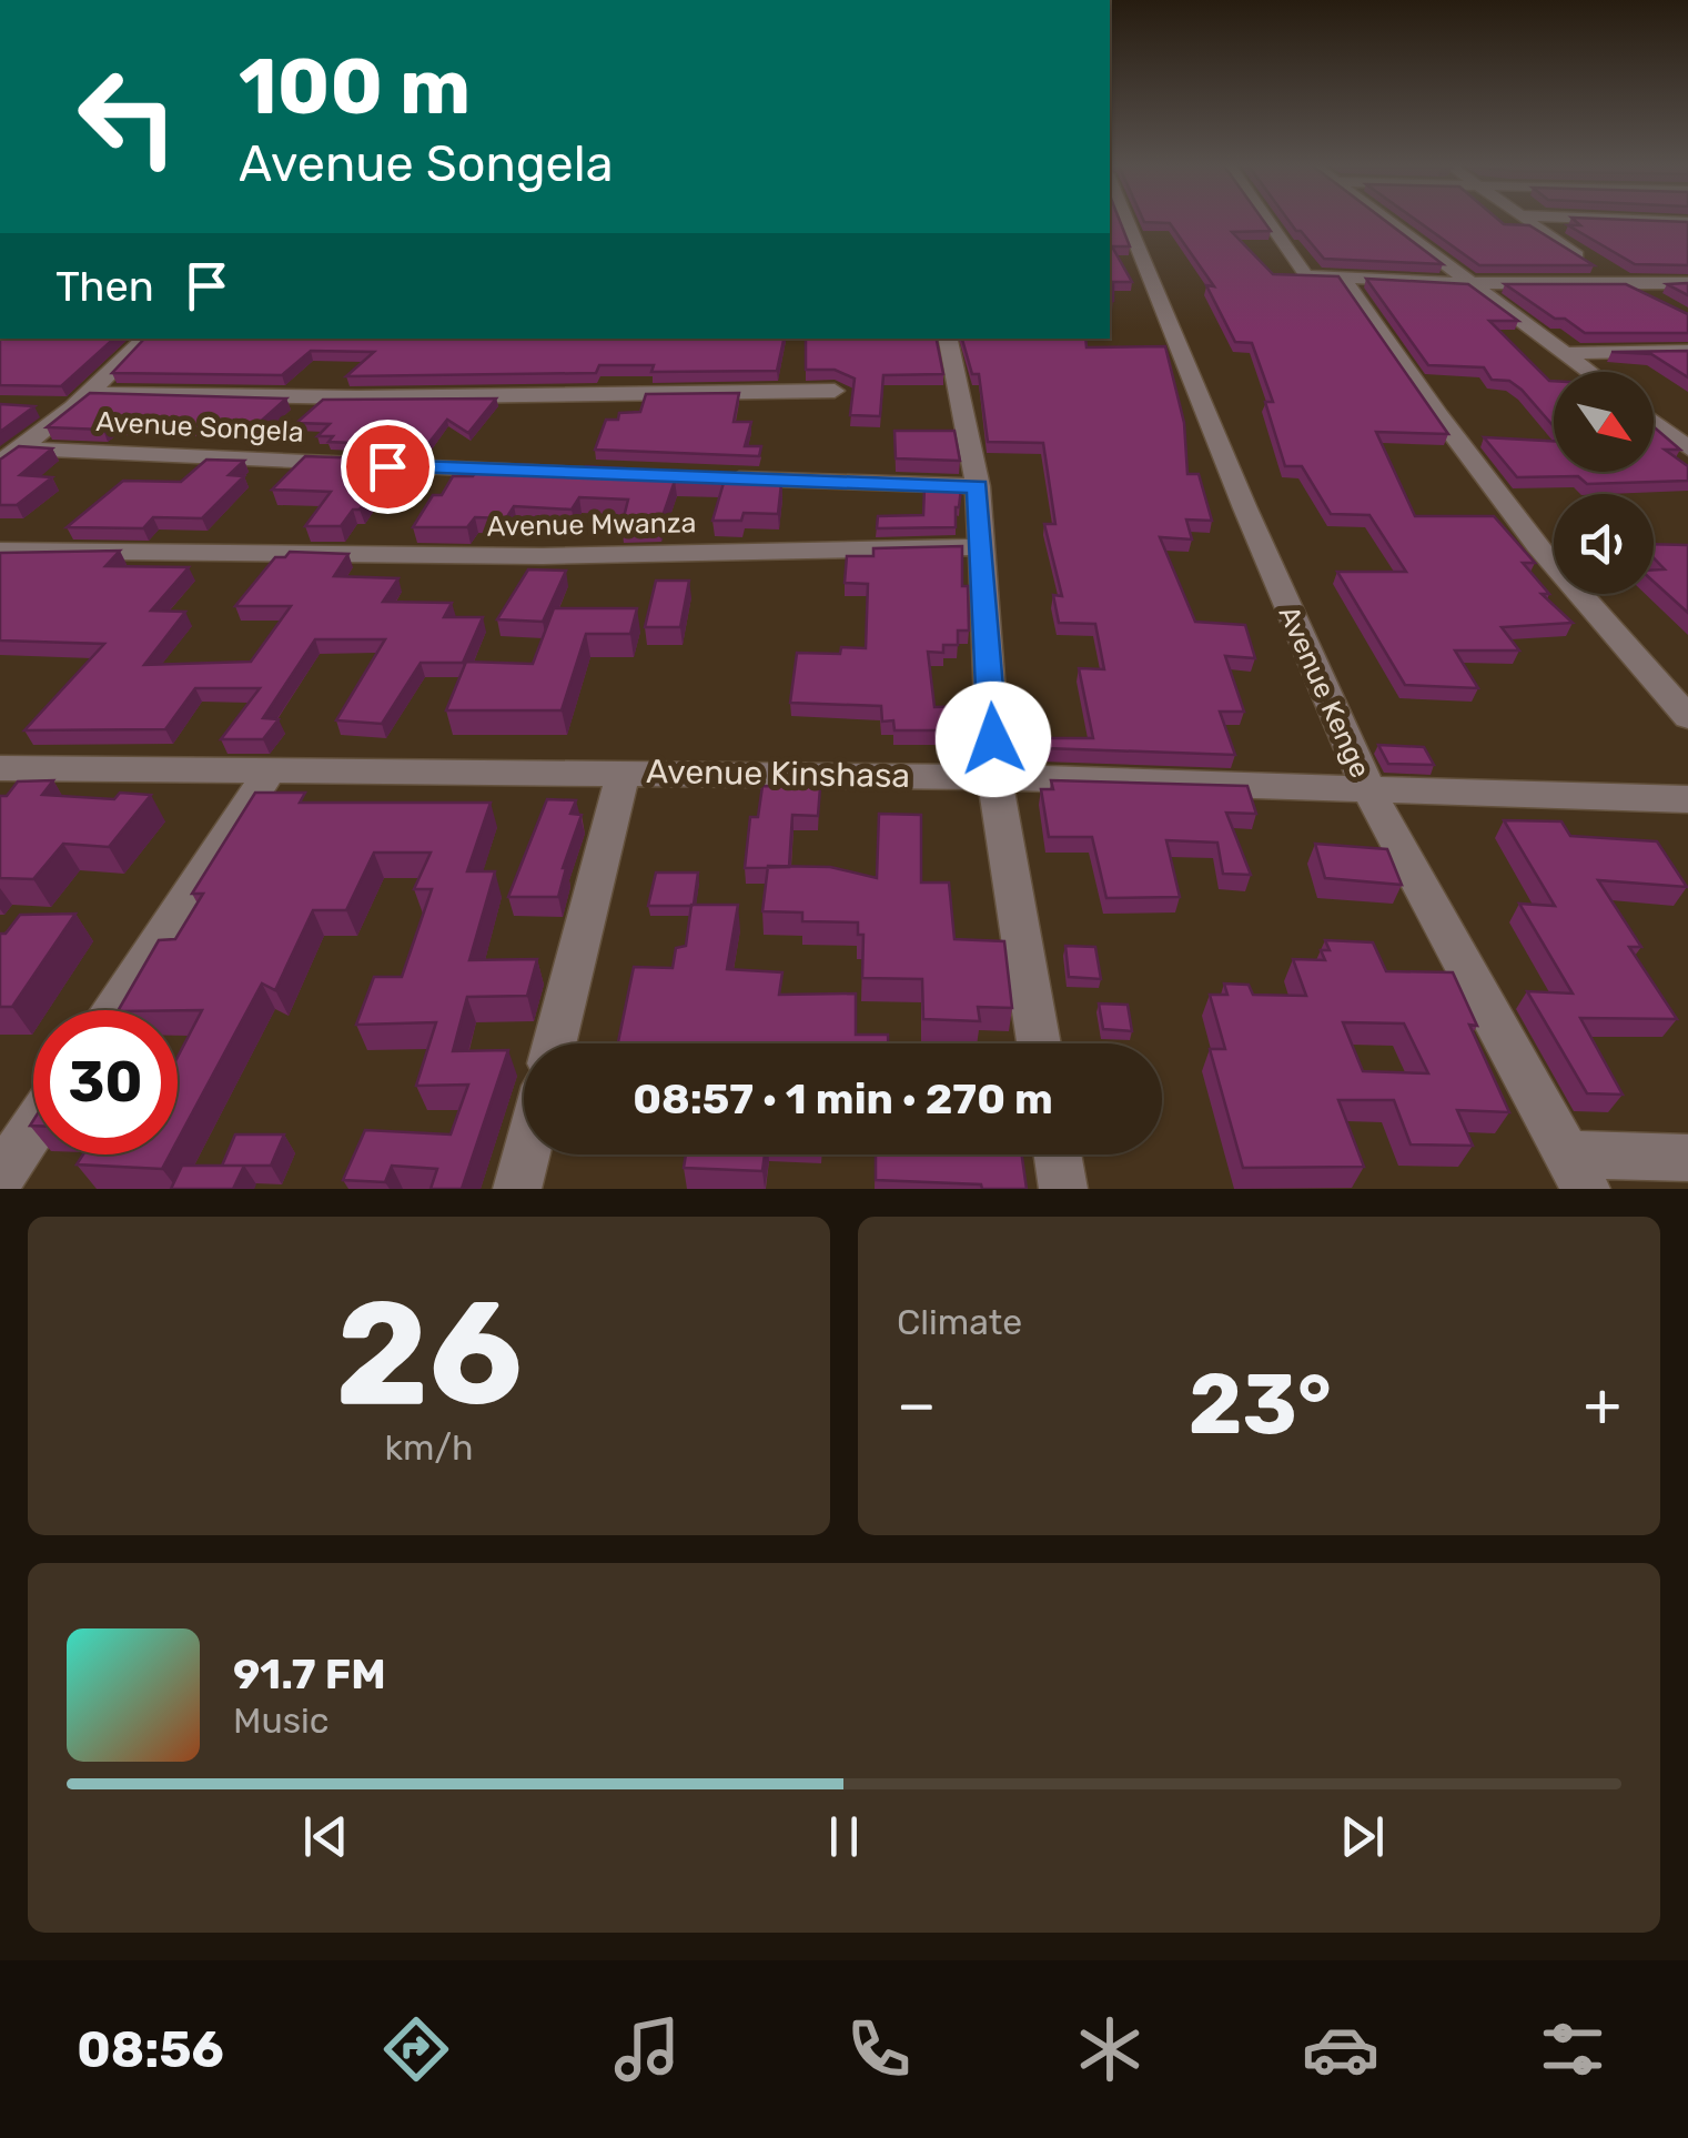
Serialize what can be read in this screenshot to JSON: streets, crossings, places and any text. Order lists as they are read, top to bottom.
{
  "streets": {
    "street": [
      "Avenue Songela",
      "Avenue Mwanza",
      "Avenue Kenge",
      "Avenue Kinshasa"
    ]
  },
  "crossings": [
    ["Avenue Kenge", "Avenue Kinshasa"]
  ],
  "north": "bottom right",
  "page": {
    "turn": ["100 m", "Avenue Songela"],
    "then": "Then",
    "limit": "30",
    "trip": "08:57 · 1 min · 270 m",
    "tile": [
      ["26", "km/h"],
      "Climate"
    ],
    "heat": ["−", "23°", "+"],
    "song": ["91.7 FM", "Music"],
    "tabs": "08:56"
  }
}
